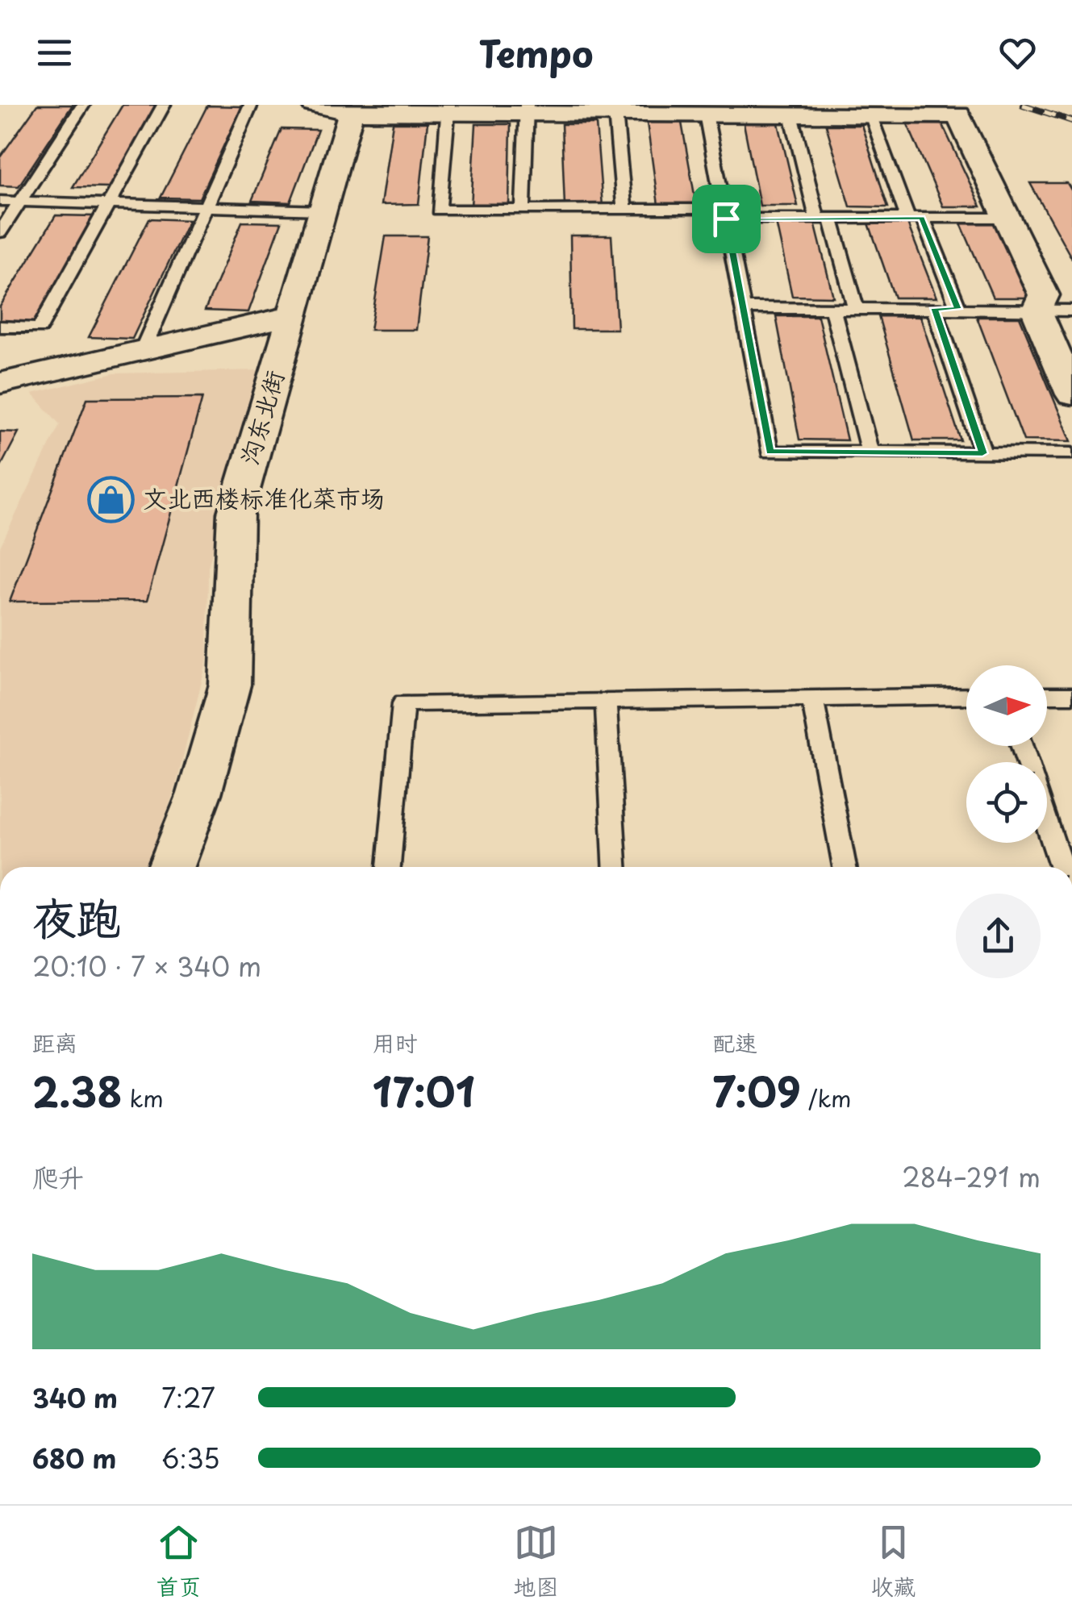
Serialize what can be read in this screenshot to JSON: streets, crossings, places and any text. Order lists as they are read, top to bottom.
{
  "streets": {
    "street": ["沟东北街"]
  },
  "places": {
    "shop": ["文北西楼标准化菜市场"]
  },
  "north": "right",
  "page": {
    "header": "Tempo",
    "heading": ["夜跑", "20:10 · 7 × 340 m"],
    "stats": [
      ["距离", "2.38 km"],
      ["用时", "17:01"],
      ["配速", "7:09 /km"]
    ],
    "chart": ["爬升", "284–291 m"],
    "list": [
      {
        "name": "340 m",
        "note": "7:27"
      },
      {
        "name": "680 m",
        "note": "6:35"
      }
    ],
    "tabs": ["首页", "地图", "收藏"]
  }
}
